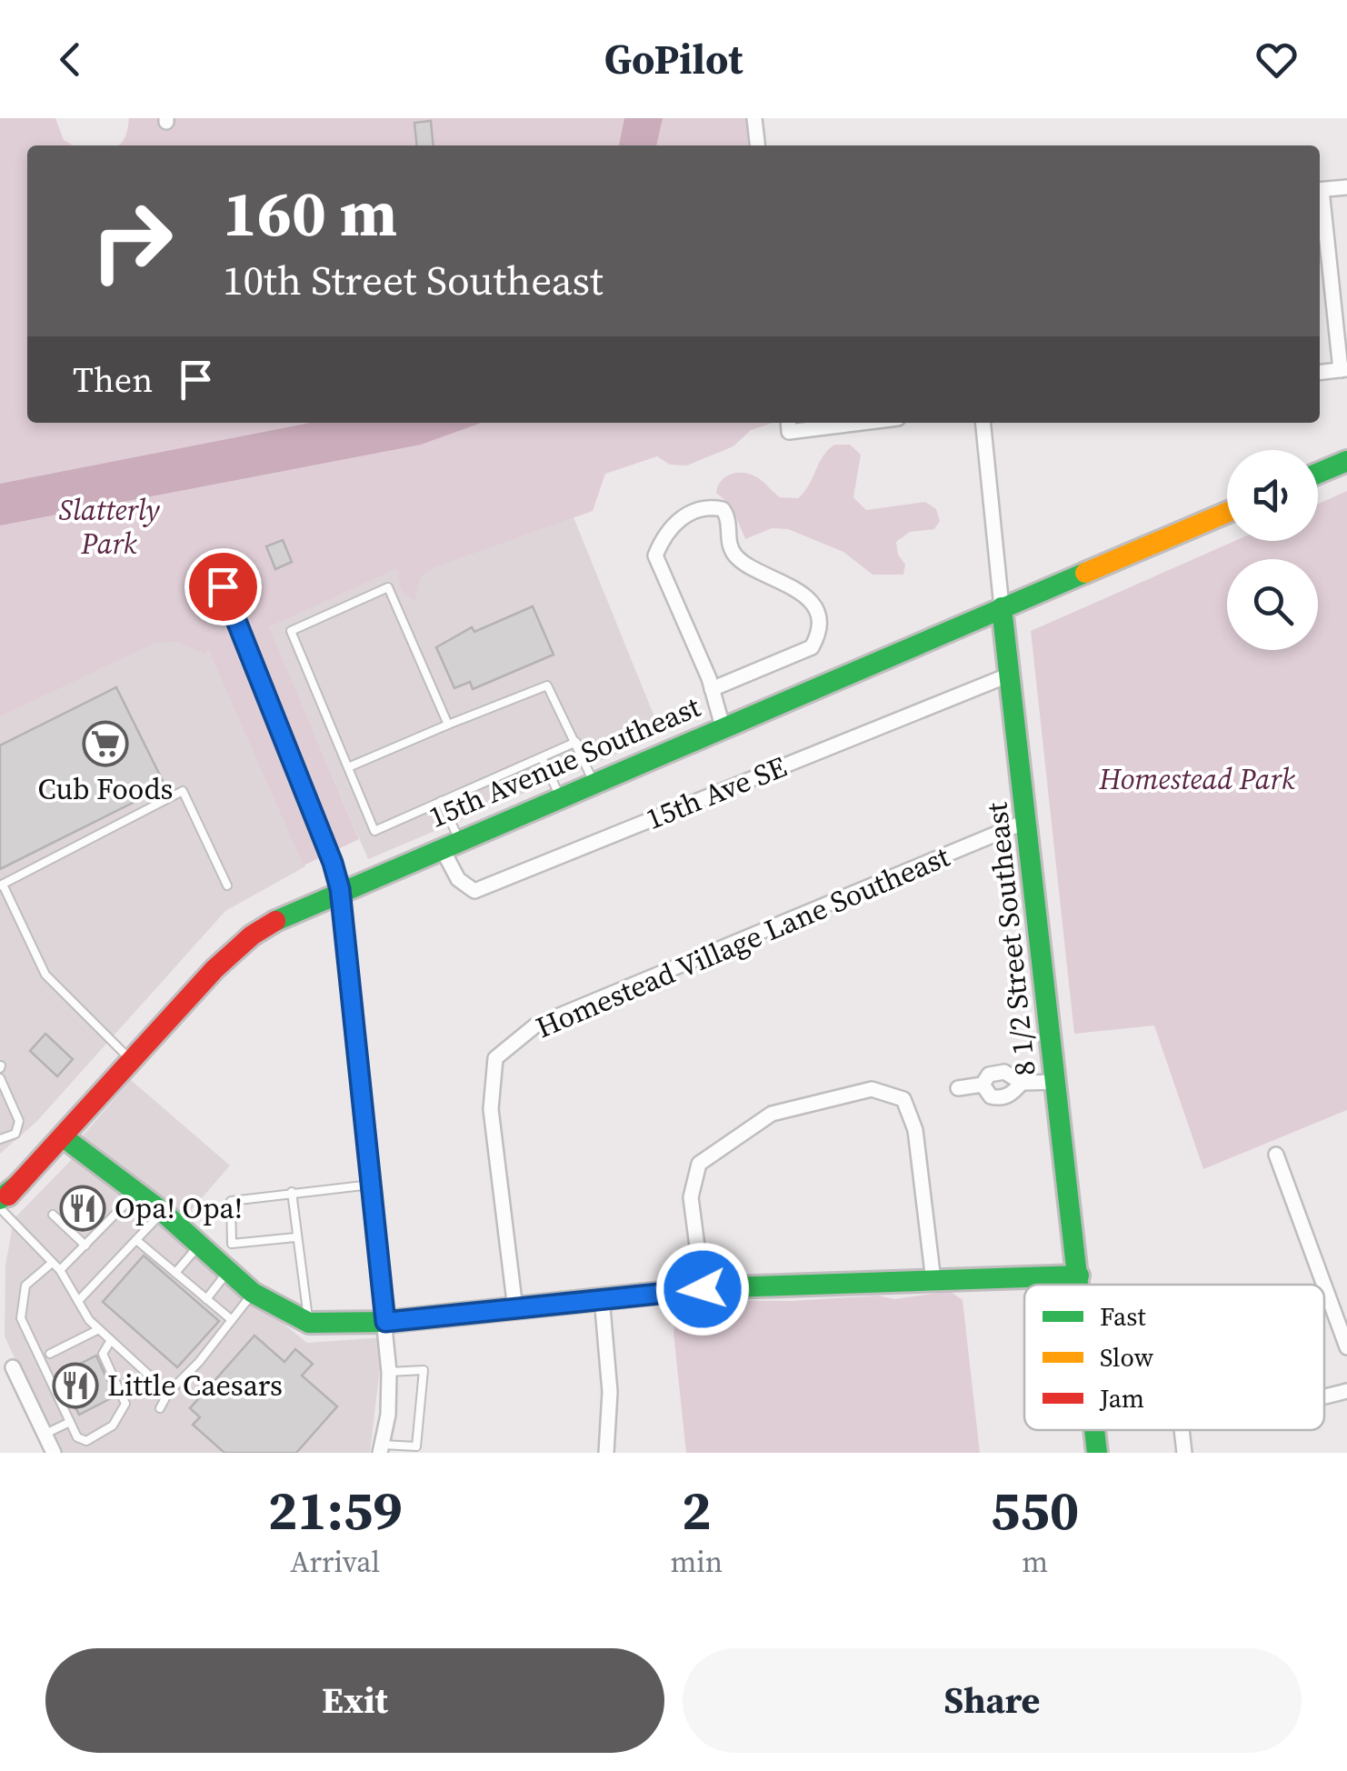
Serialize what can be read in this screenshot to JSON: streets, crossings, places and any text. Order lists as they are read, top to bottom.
{
  "streets": {
    "street": [
      "15th Avenue Southeast",
      "15th Ave SE",
      "8 1/2 Street Southeast",
      "Homestead Village Lane Southeast"
    ]
  },
  "crossings": [
    ["15th Avenue Southeast", "15th Ave SE"],
    ["15th Avenue Southeast", "8 1/2 Street Southeast"],
    ["15th Ave SE", "8 1/2 Street Southeast"],
    ["8 1/2 Street Southeast", "Homestead Village Lane Southeast"]
  ],
  "parks": ["Slatterly Park", "Homestead Park"],
  "places": {
    "supermarket": ["Cub Foods"],
    "restaurant": ["Opa! Opa!", "Little Caesars"]
  },
  "legend": ["Fast", "Slow", "Jam"],
  "page": {
    "header": "GoPilot",
    "turn": ["160 m", "10th Street Southeast"],
    "then": "Then",
    "eta": [
      "21:59",
      "Arrival",
      "2",
      "min",
      "550",
      "m"
    ],
    "buttons": ["Exit", "Share"]
  }
}
